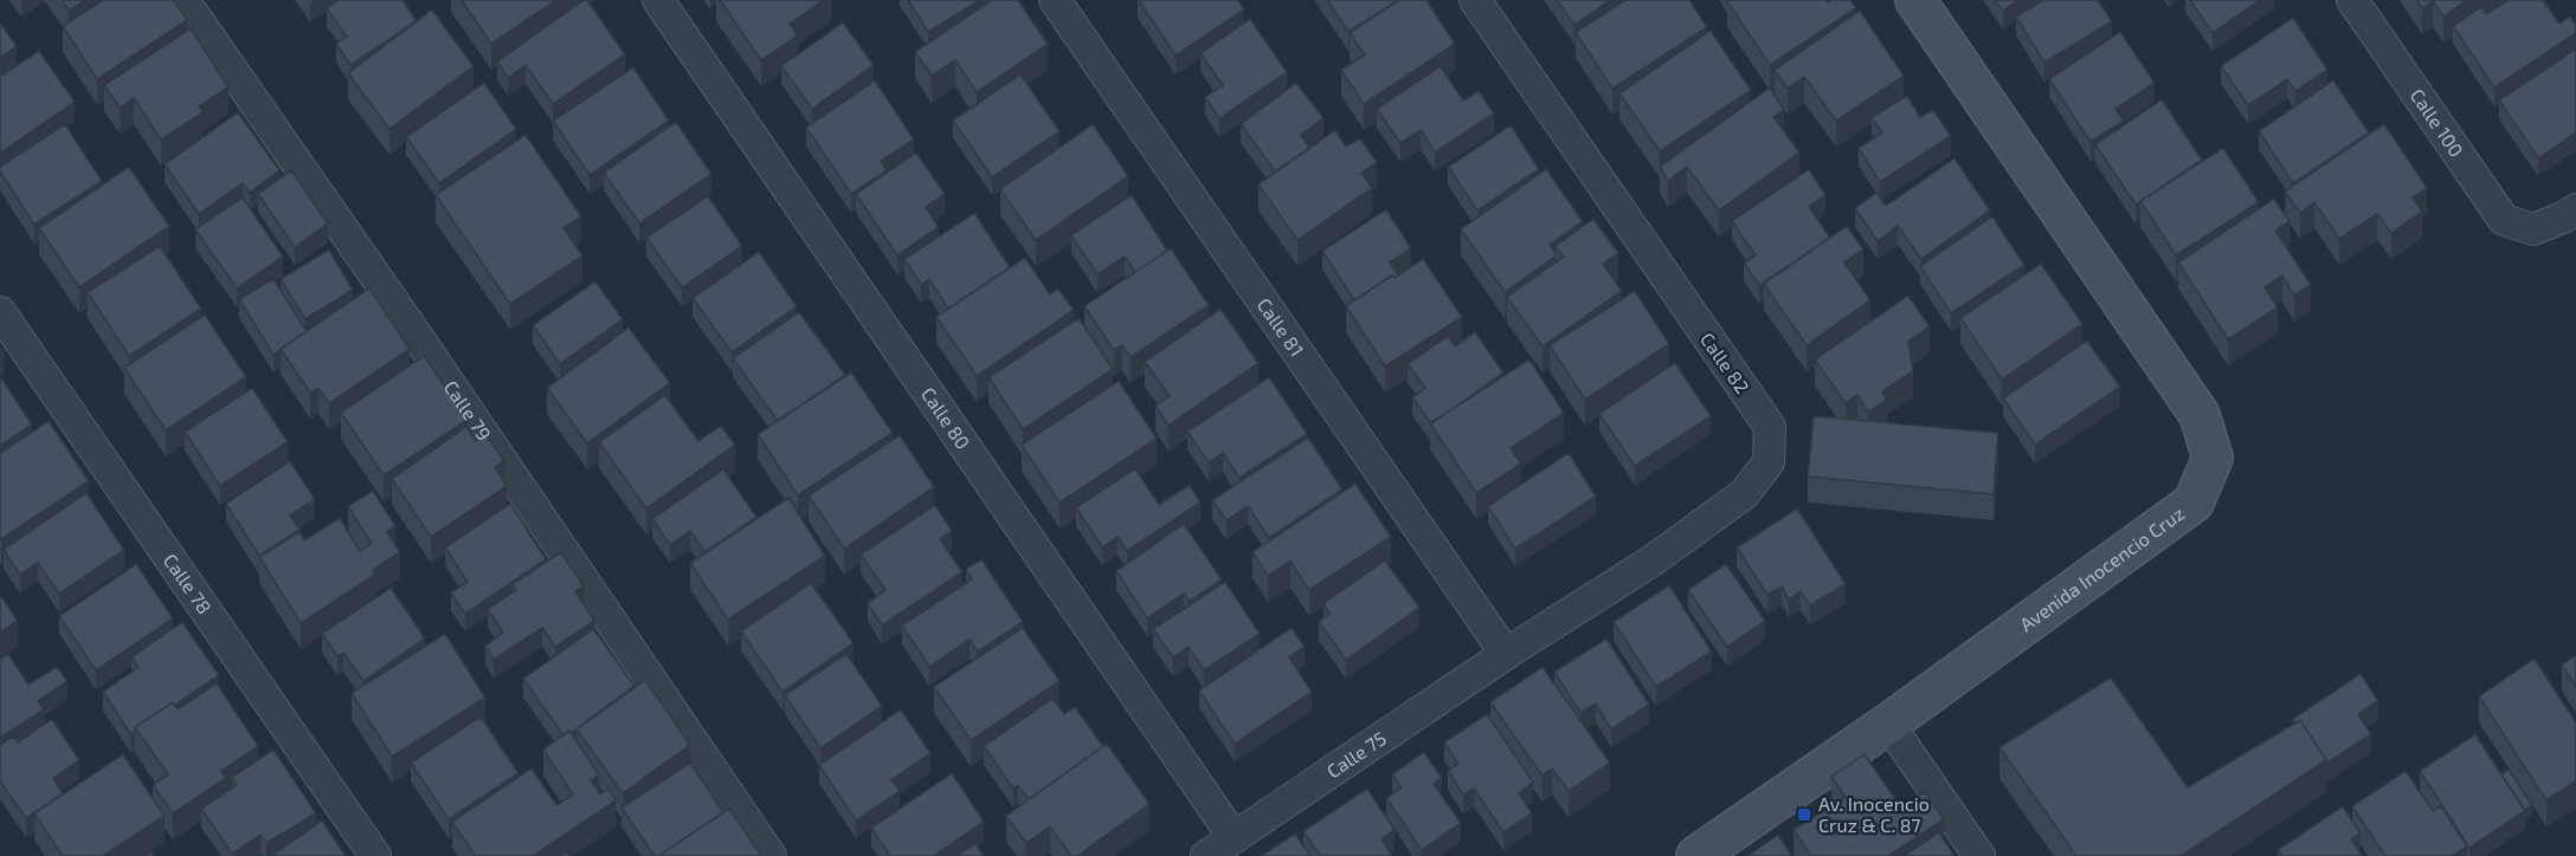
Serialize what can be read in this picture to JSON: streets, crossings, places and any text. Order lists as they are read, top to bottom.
{
  "streets": {
    "street": [
      "Calle 100",
      "Calle 81",
      "Calle 82",
      "Calle 79",
      "Calle 80",
      "Avenida Inocencio Cruz",
      "Calle 78",
      "Calle 75"
    ]
  },
  "crossings": [
    ["Calle 81", "Calle 82"],
    ["Calle 81", "Calle 75"],
    ["Calle 82", "Calle 75"],
    ["Calle 80", "Calle 75"]
  ],
  "places": {
    "transit": ["Av. Inocencio Cruz & C. 87"]
  }
}
